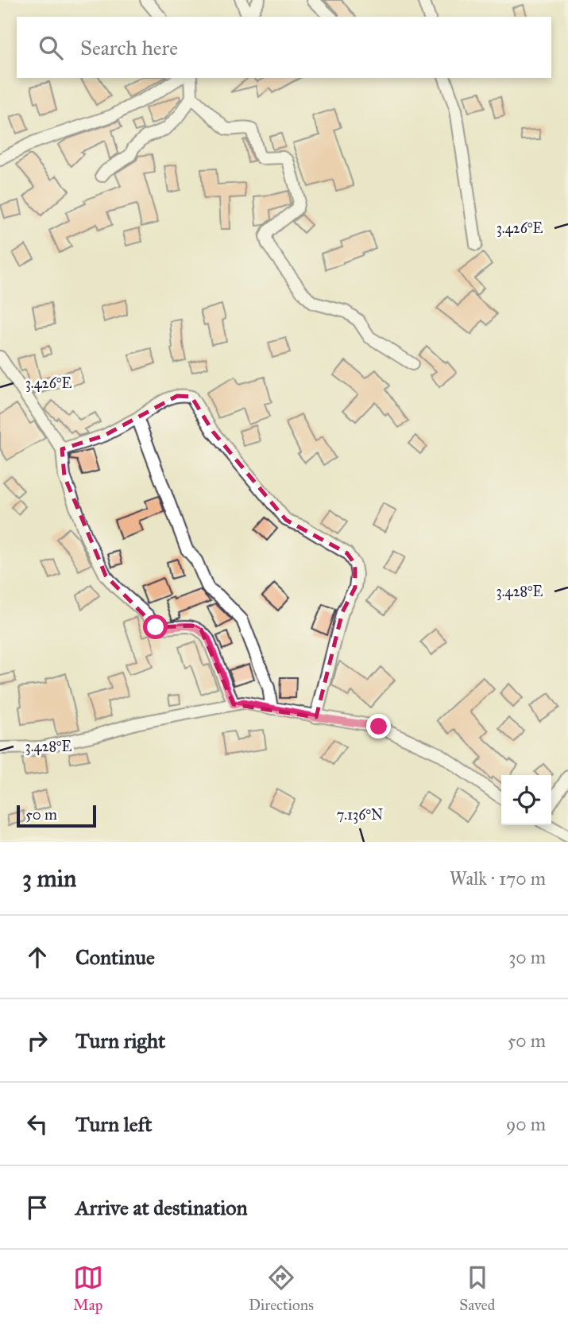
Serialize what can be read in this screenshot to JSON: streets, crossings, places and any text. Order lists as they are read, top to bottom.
{
  "scale_bar": "50 m",
  "page": {
    "search": "Search here",
    "scale": "50 m",
    "heading": ["3 min", "Walk · 170 m"],
    "list": [
      ["Continue", "30 m"],
      ["Turn right", "50 m"],
      ["Turn left", "90 m"],
      "Arrive at destination"
    ],
    "nav": ["Map", "Directions", "Saved"]
  },
  "coordinates": ["3.426°E", "3.428°E", "7.136°N"]
}
